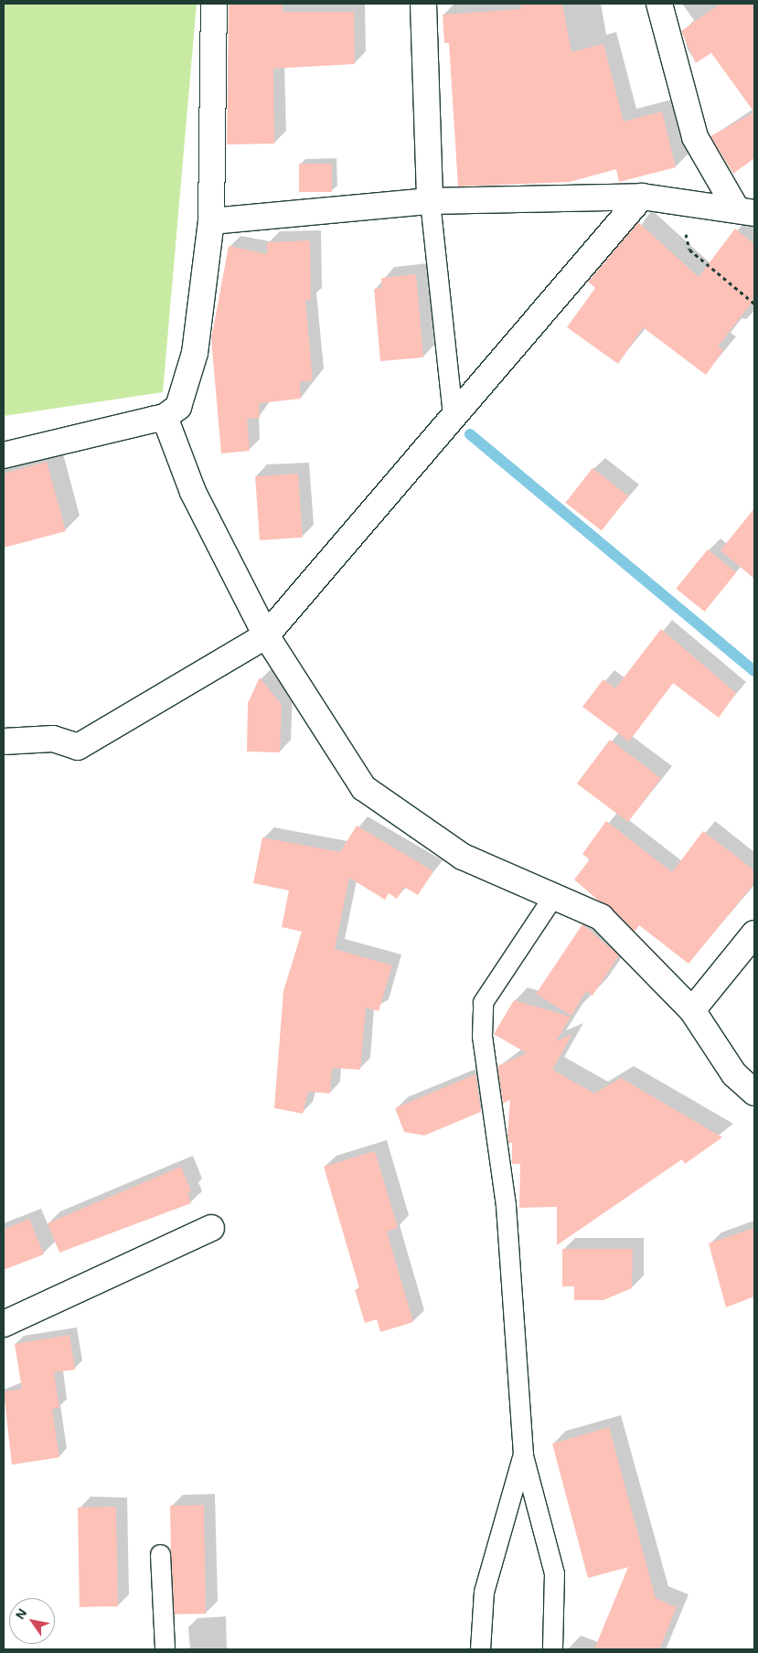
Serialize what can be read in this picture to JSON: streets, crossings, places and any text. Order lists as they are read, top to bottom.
{
  "north": "top left"
}
